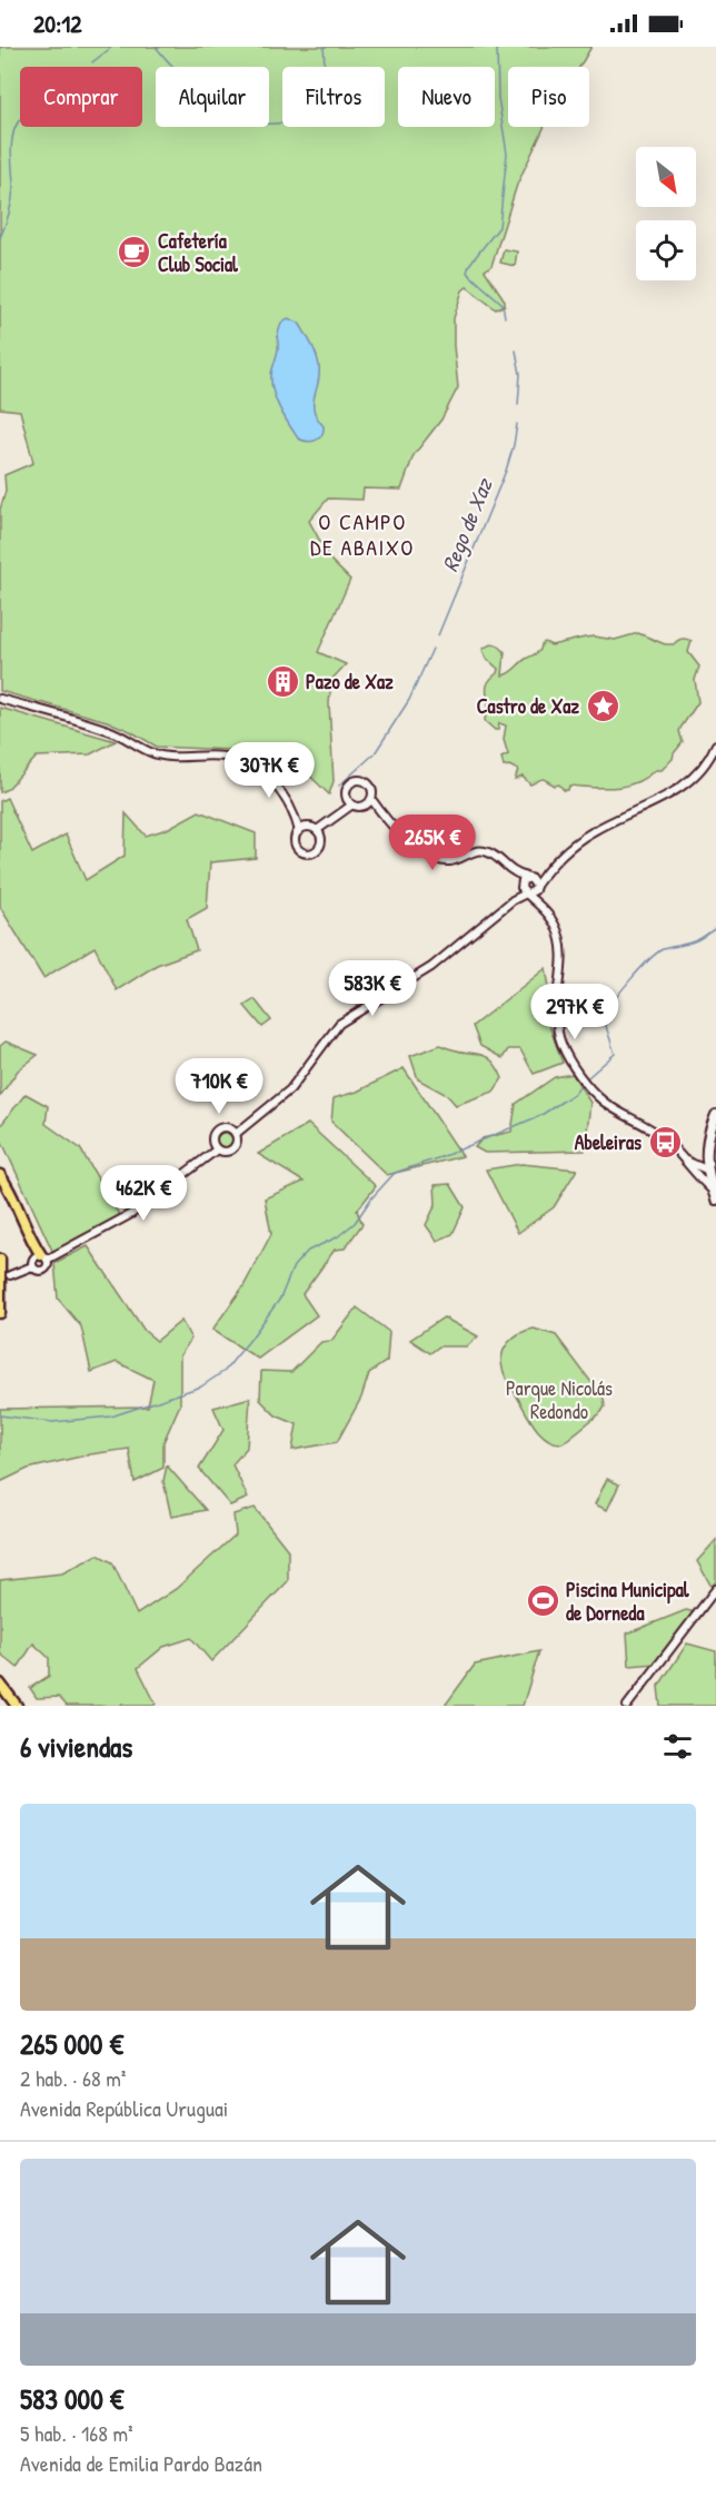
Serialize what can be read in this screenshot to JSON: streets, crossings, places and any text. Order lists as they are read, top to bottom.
{
  "districts": ["O CAMPO DE ABAIXO"],
  "water": ["Rego de Xaz"],
  "parks": ["Parque Nicolás Redondo"],
  "places": {
    "cafe": ["Cafetería Club Social"],
    "building": ["Pazo de Xaz"],
    "place": ["Castro de Xaz"],
    "bus stop": ["Abeleiras"],
    "sports": ["Piscina Municipal de Dorneda"]
  },
  "north": "bottom right",
  "page": {
    "status": "20:12",
    "chip": [
      "Comprar",
      "Alquilar",
      "Filtros",
      "Nuevo",
      "Piso"
    ],
    "price": [
      "307K €",
      "265K €",
      "583K €",
      "297K €",
      "710K €",
      "462K €"
    ],
    "heading": "6 viviendas",
    "list": [
      {
        "name": "265 000 €",
        "note": "2 hab. · 68 m² · Avenida República Uruguai"
      },
      {
        "name": "583 000 €",
        "note": "5 hab. · 168 m² · Avenida de Emilia Pardo Bazán"
      }
    ]
  }
}
